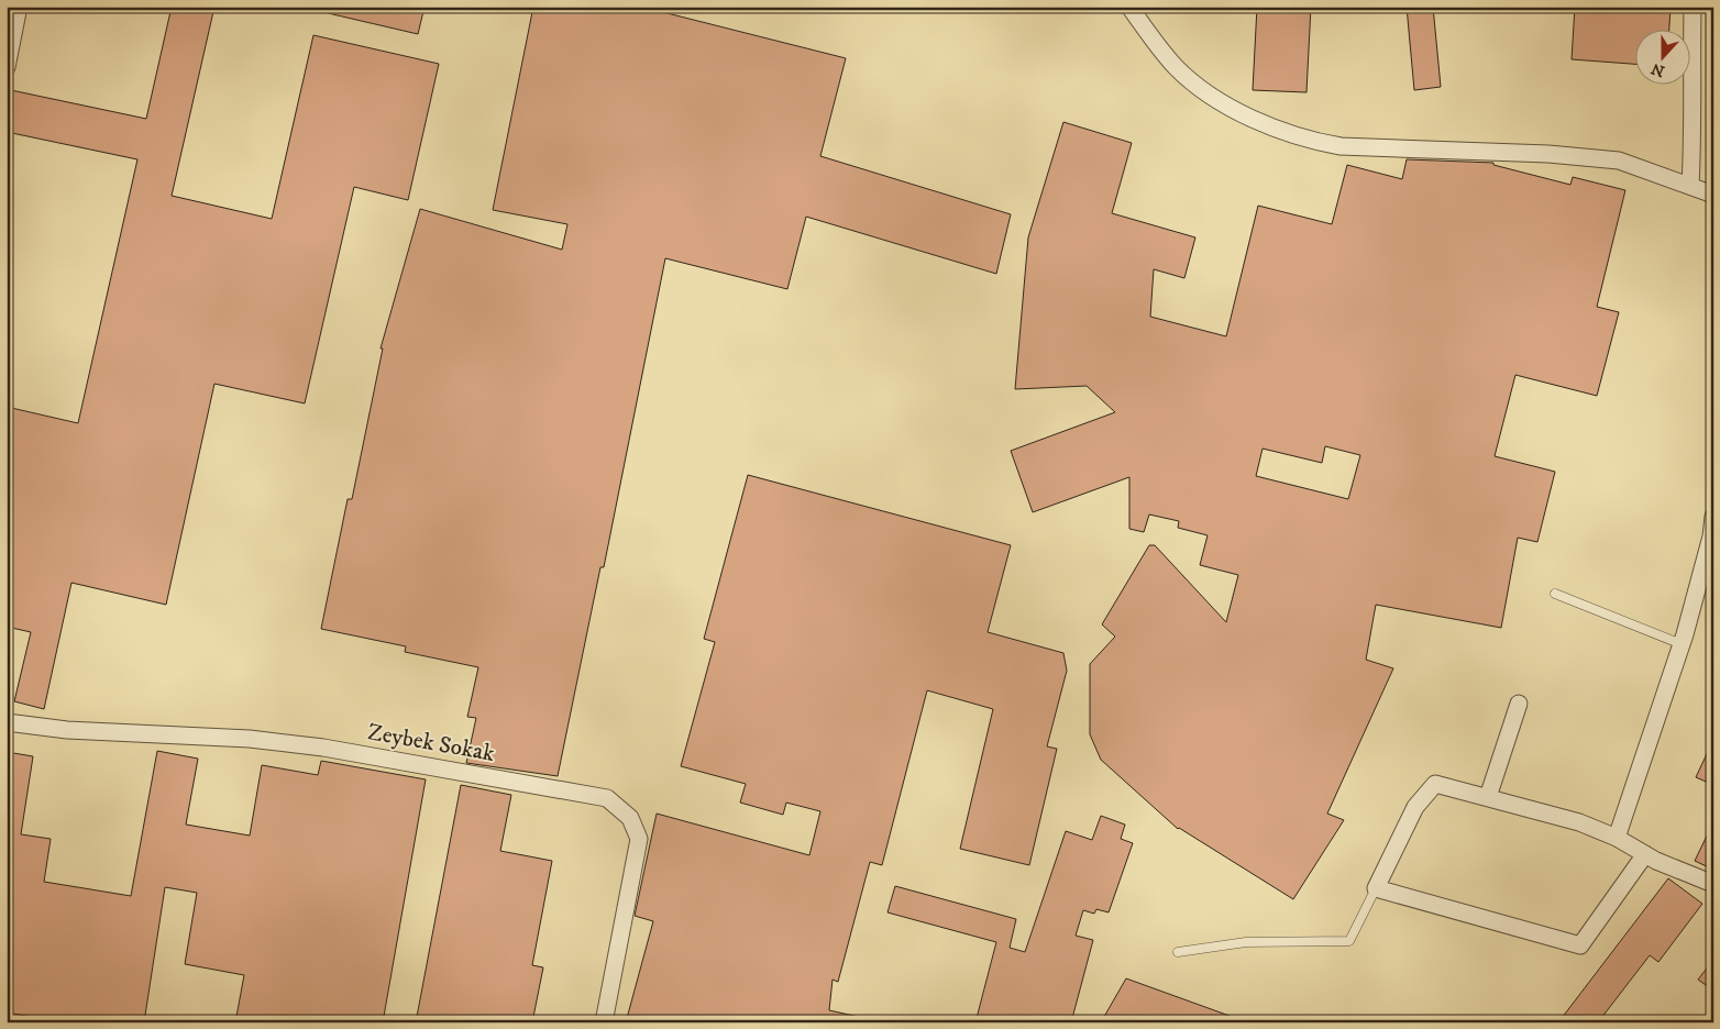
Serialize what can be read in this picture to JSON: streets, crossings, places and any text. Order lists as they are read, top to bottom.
{
  "streets": {
    "street": ["Zeybek Sokak"]
  },
  "north": "bottom"
}
